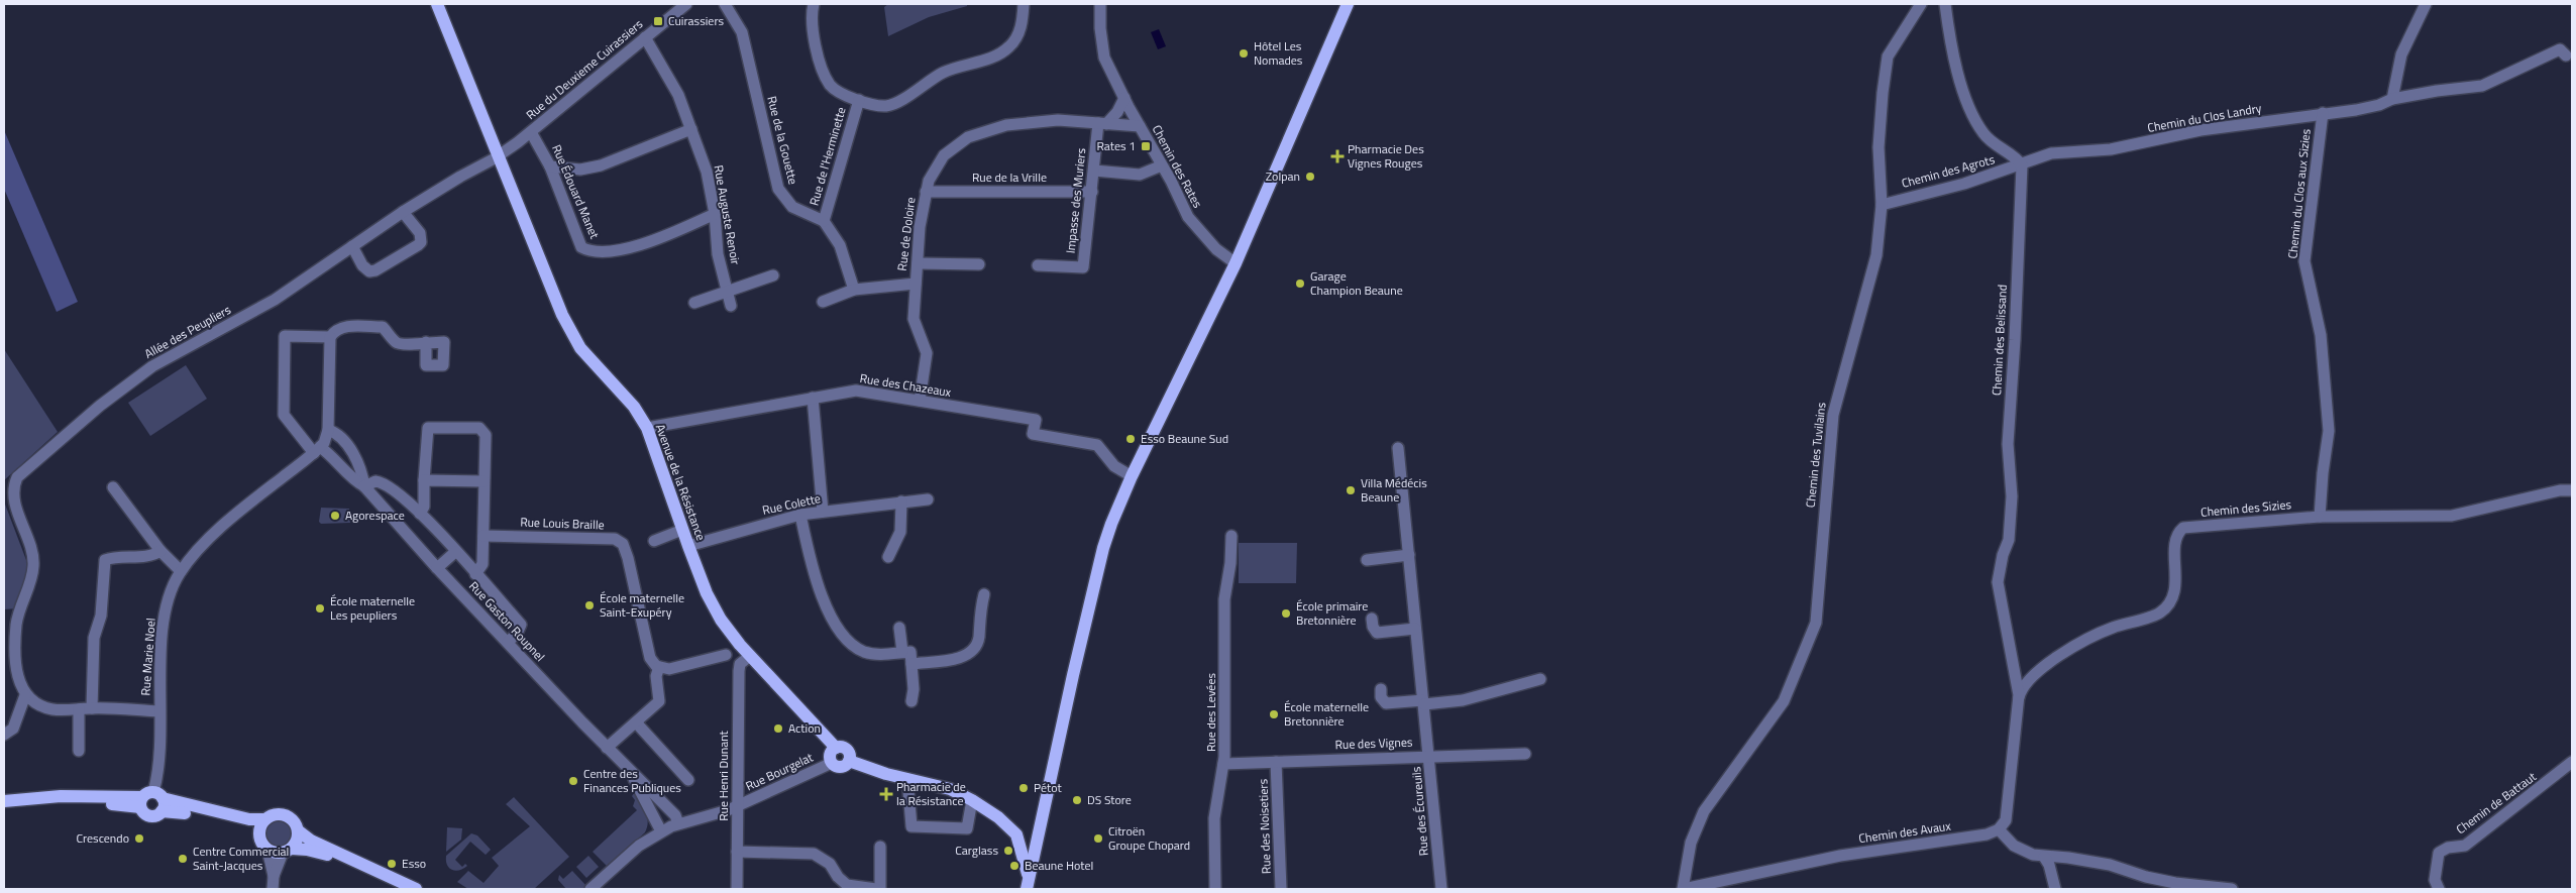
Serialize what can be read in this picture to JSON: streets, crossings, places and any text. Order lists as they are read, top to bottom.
{
  "streets": {
    "main road": ["Avenue de la Résistance"],
    "street": [
      "Rue du Deuxieme Cuirassiers",
      "Chemin du Clos Landry",
      "Rue de la Gouette",
      "Rue de l'Herminette",
      "Chemin des Rates",
      "Chemin des Agrots",
      "Rue de la Vrille",
      "Rue Édouard Manet",
      "Chemin du Clos aux Sizies",
      "Impasse des Muriers",
      "Rue Auguste Renoir",
      "Rue de Doloire",
      "Allée des Peupliers",
      "Chemin des Belissand",
      "Rue des Chazeaux",
      "Chemin des Tuvilains",
      "Rue Colette",
      "Chemin des Sizies",
      "Rue Louis Braille",
      "Rue Gaston Roupnel",
      "Rue Marie Noel",
      "Rue des Levées",
      "Rue des Vignes",
      "Rue Bourgelat",
      "Rue Henri Dunant",
      "Chemin de Battaut",
      "Rue des Écureuils",
      "Rue des Noisetiers",
      "Chemin des Avaux"
    ]
  },
  "crossings": [
    ["Rue du Deuxieme Cuirassiers", "Rue Édouard Manet"],
    ["Rue du Deuxieme Cuirassiers", "Rue Auguste Renoir"],
    ["Rue du Deuxieme Cuirassiers", "Allée des Peupliers"],
    ["Rue du Deuxieme Cuirassiers", "Avenue de la Résistance"],
    ["Chemin du Clos Landry", "Chemin des Agrots"],
    ["Chemin du Clos Landry", "Chemin du Clos aux Sizies"],
    ["Chemin du Clos Landry", "Chemin des Belissand"],
    ["Rue de la Gouette", "Rue de l'Herminette"],
    ["Chemin des Rates", "Rue de Doloire"],
    ["Chemin des Agrots", "Chemin des Belissand"],
    ["Chemin des Agrots", "Chemin des Tuvilains"],
    ["Rue de la Vrille", "Impasse des Muriers"],
    ["Rue de la Vrille", "Rue de Doloire"],
    ["Rue Édouard Manet", "Rue Auguste Renoir"],
    ["Chemin du Clos aux Sizies", "Chemin des Sizies"],
    ["Impasse des Muriers", "Rue de Doloire"],
    ["Rue de Doloire", "Rue des Chazeaux"],
    ["Allée des Peupliers", "Avenue de la Résistance"],
    ["Chemin des Belissand", "Chemin des Sizies"],
    ["Chemin des Belissand", "Chemin des Avaux"],
    ["Rue des Chazeaux", "Avenue de la Résistance"],
    ["Chemin des Tuvilains", "Chemin des Avaux"],
    ["Avenue de la Résistance", "Rue Colette"],
    ["Avenue de la Résistance", "Rue Bourgelat"],
    ["Avenue de la Résistance", "Rue Henri Dunant"],
    ["Rue Gaston Roupnel", "Rue Marie Noel"],
    ["Rue Gaston Roupnel", "Rue Bourgelat"],
    ["Rue des Levées", "Rue des Vignes"],
    ["Rue des Vignes", "Rue des Écureuils"],
    ["Rue des Vignes", "Rue des Noisetiers"],
    ["Rue Bourgelat", "Rue Henri Dunant"]
  ],
  "places": {
    "transit": ["Cuirassiers", "Rates 1"],
    "other": [
      "Hôtel Les Nomades",
      "Zolpan",
      "Garage Champion Beaune",
      "Esso Beaune Sud",
      "Villa Médécis Beaune",
      "Agorespace",
      "École maternelle Saint-Exupéry",
      "École maternelle Les peupliers",
      "École primaire Bretonnière",
      "École maternelle Bretonnière",
      "Action",
      "Centre des Finances Publiques",
      "Pétot",
      "DS Store",
      "Crescendo",
      "Citroën Groupe Chopard",
      "Carglass",
      "Centre Commercial Saint-Jacques",
      "Esso",
      "Beaune Hotel"
    ],
    "health": ["Pharmacie Des Vignes Rouges", "Pharmacie de la Résistance"]
  }
}
